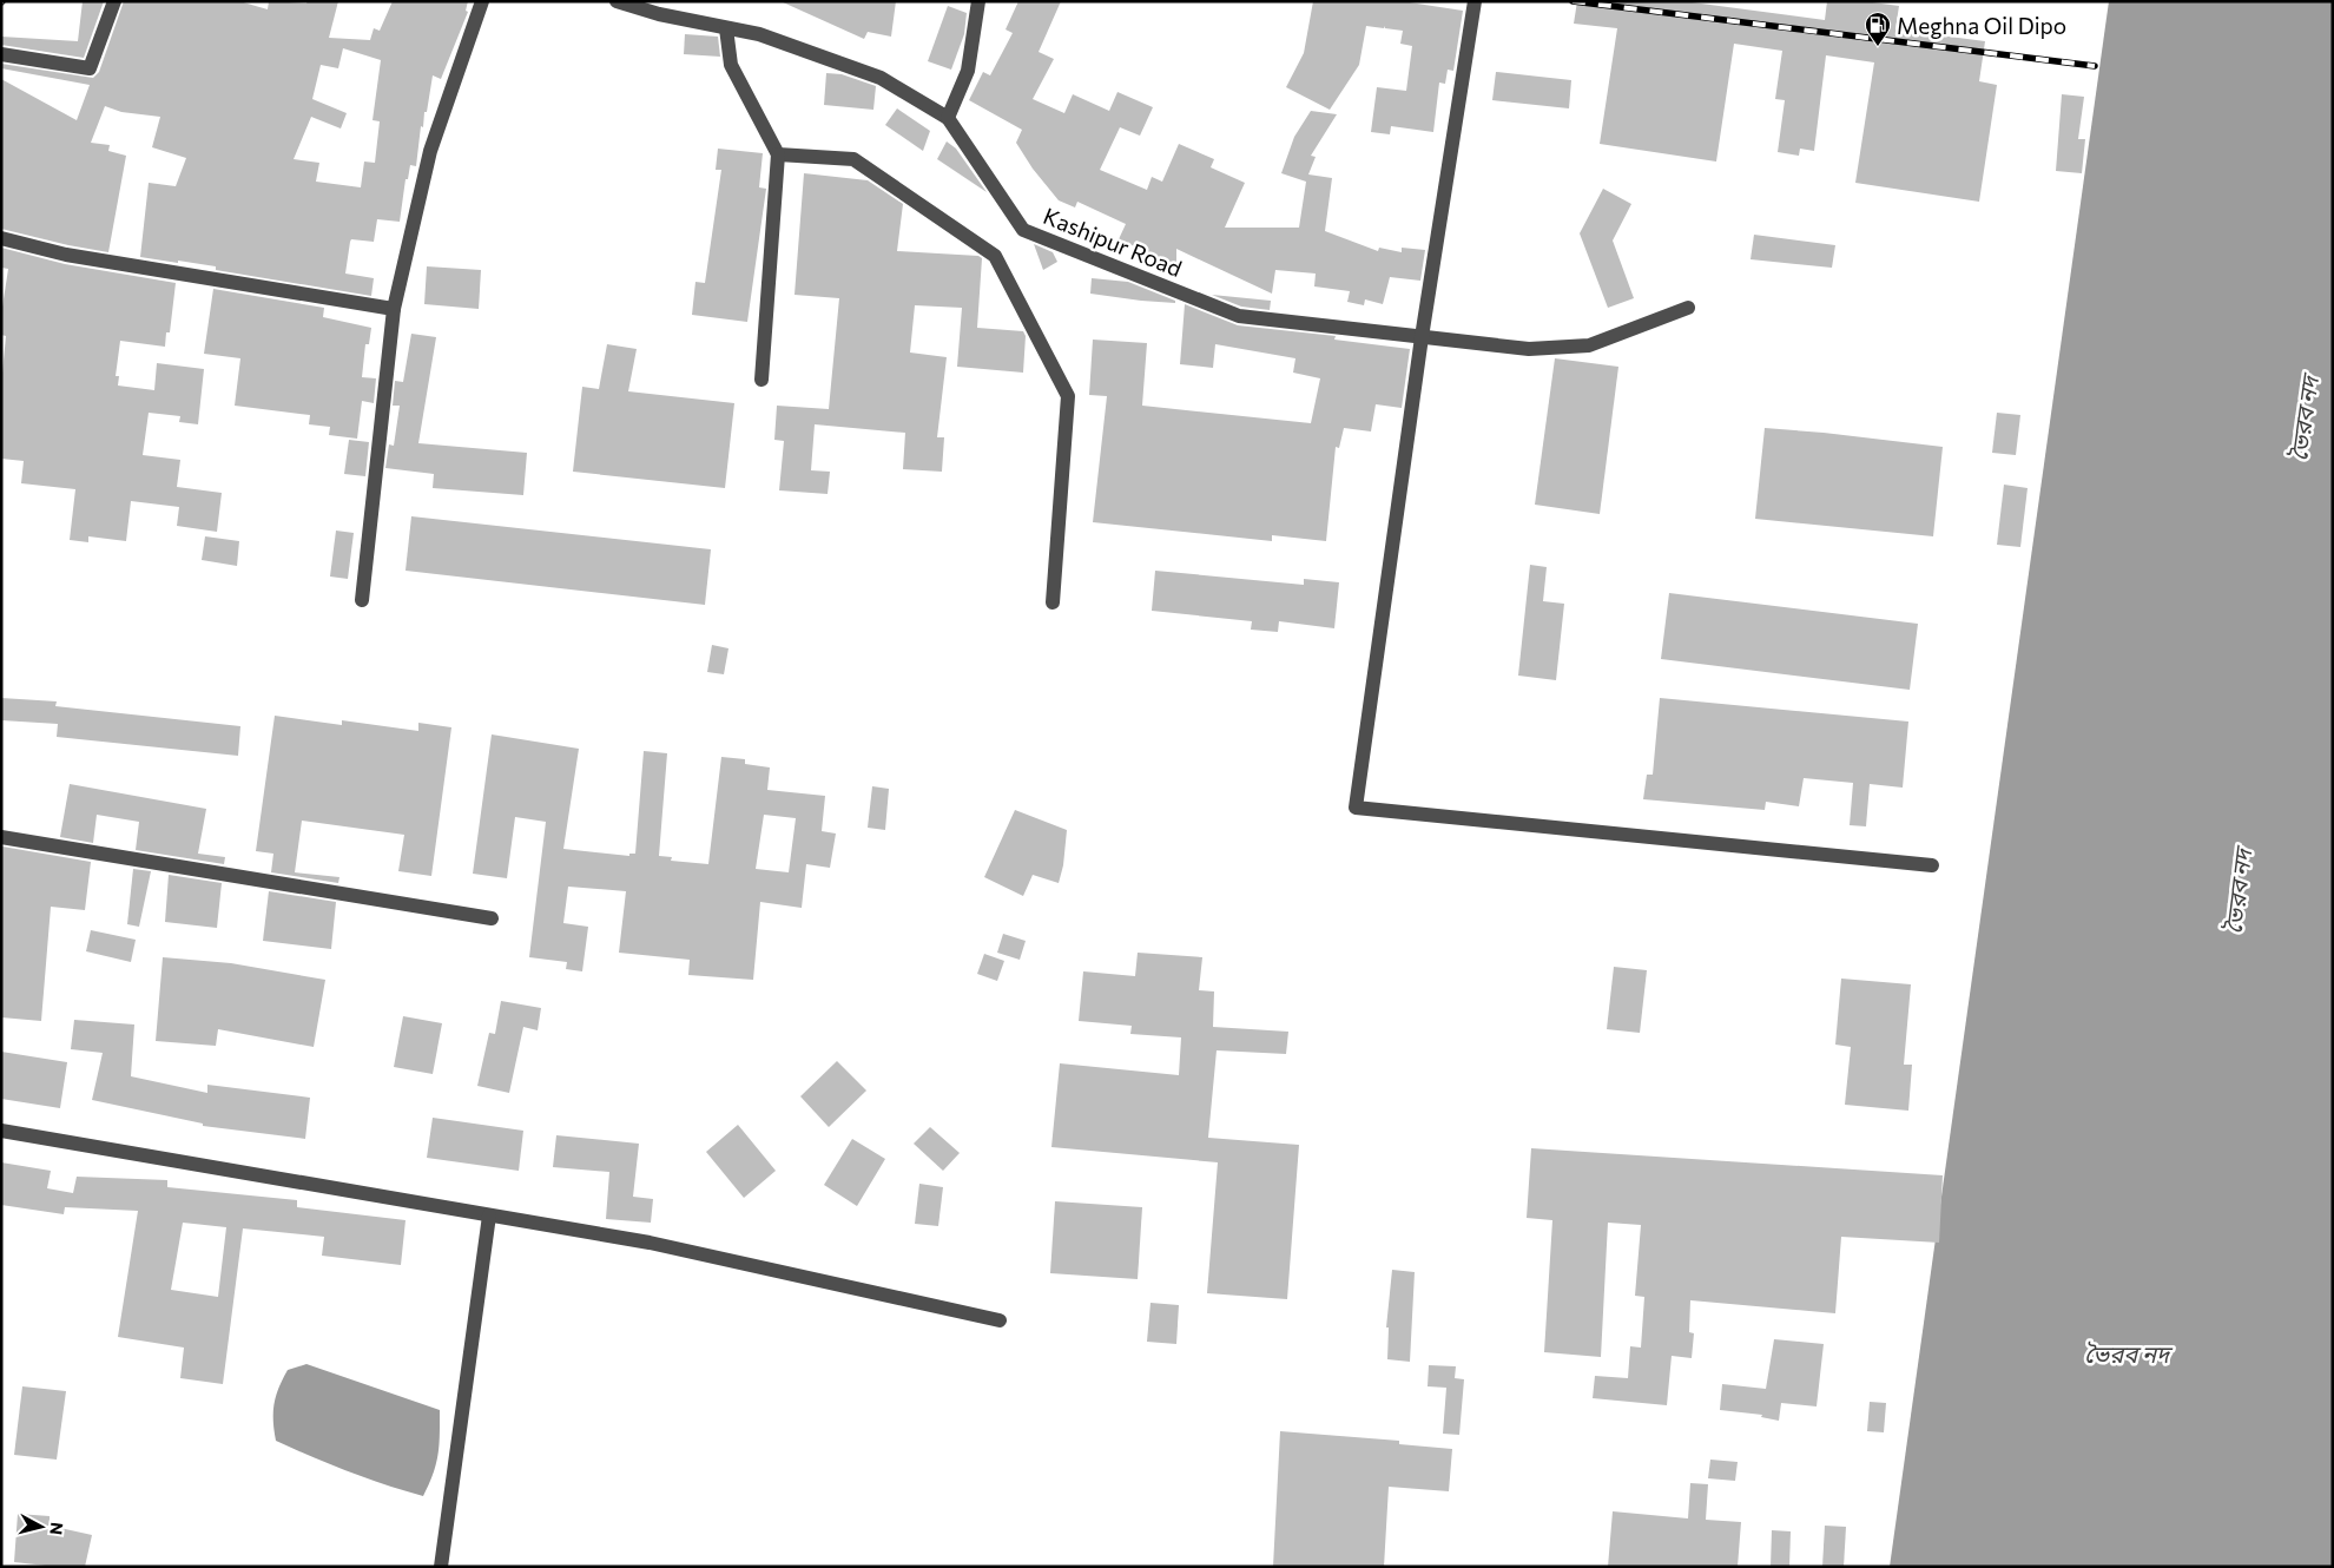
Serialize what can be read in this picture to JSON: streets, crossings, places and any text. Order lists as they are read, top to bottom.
{
  "streets": {
    "street": ["Kashipur Road"]
  },
  "water": ["ভৈরব নদ"],
  "places": {
    "fuel station": ["Meghna Oil Dipo"]
  },
  "north": "right"
}
